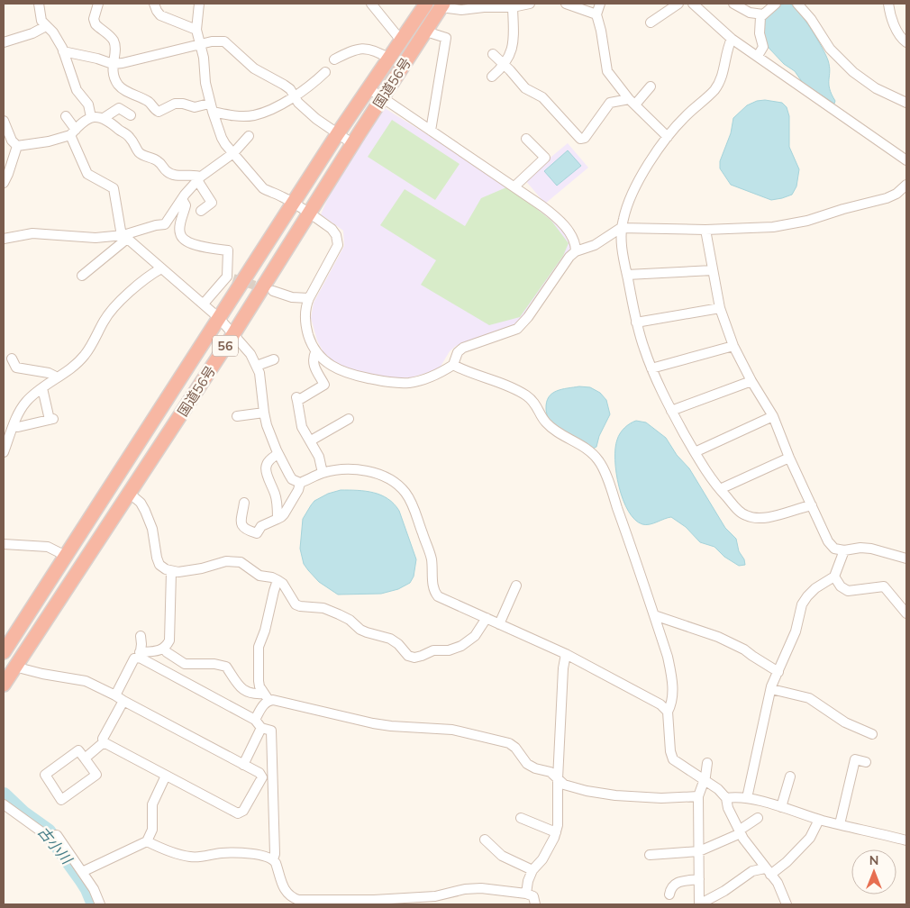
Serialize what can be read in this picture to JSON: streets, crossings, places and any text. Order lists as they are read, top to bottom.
{
  "streets": {
    "highway": ["国道56号", "56"]
  },
  "water": ["古小川"],
  "north": "top"
}
